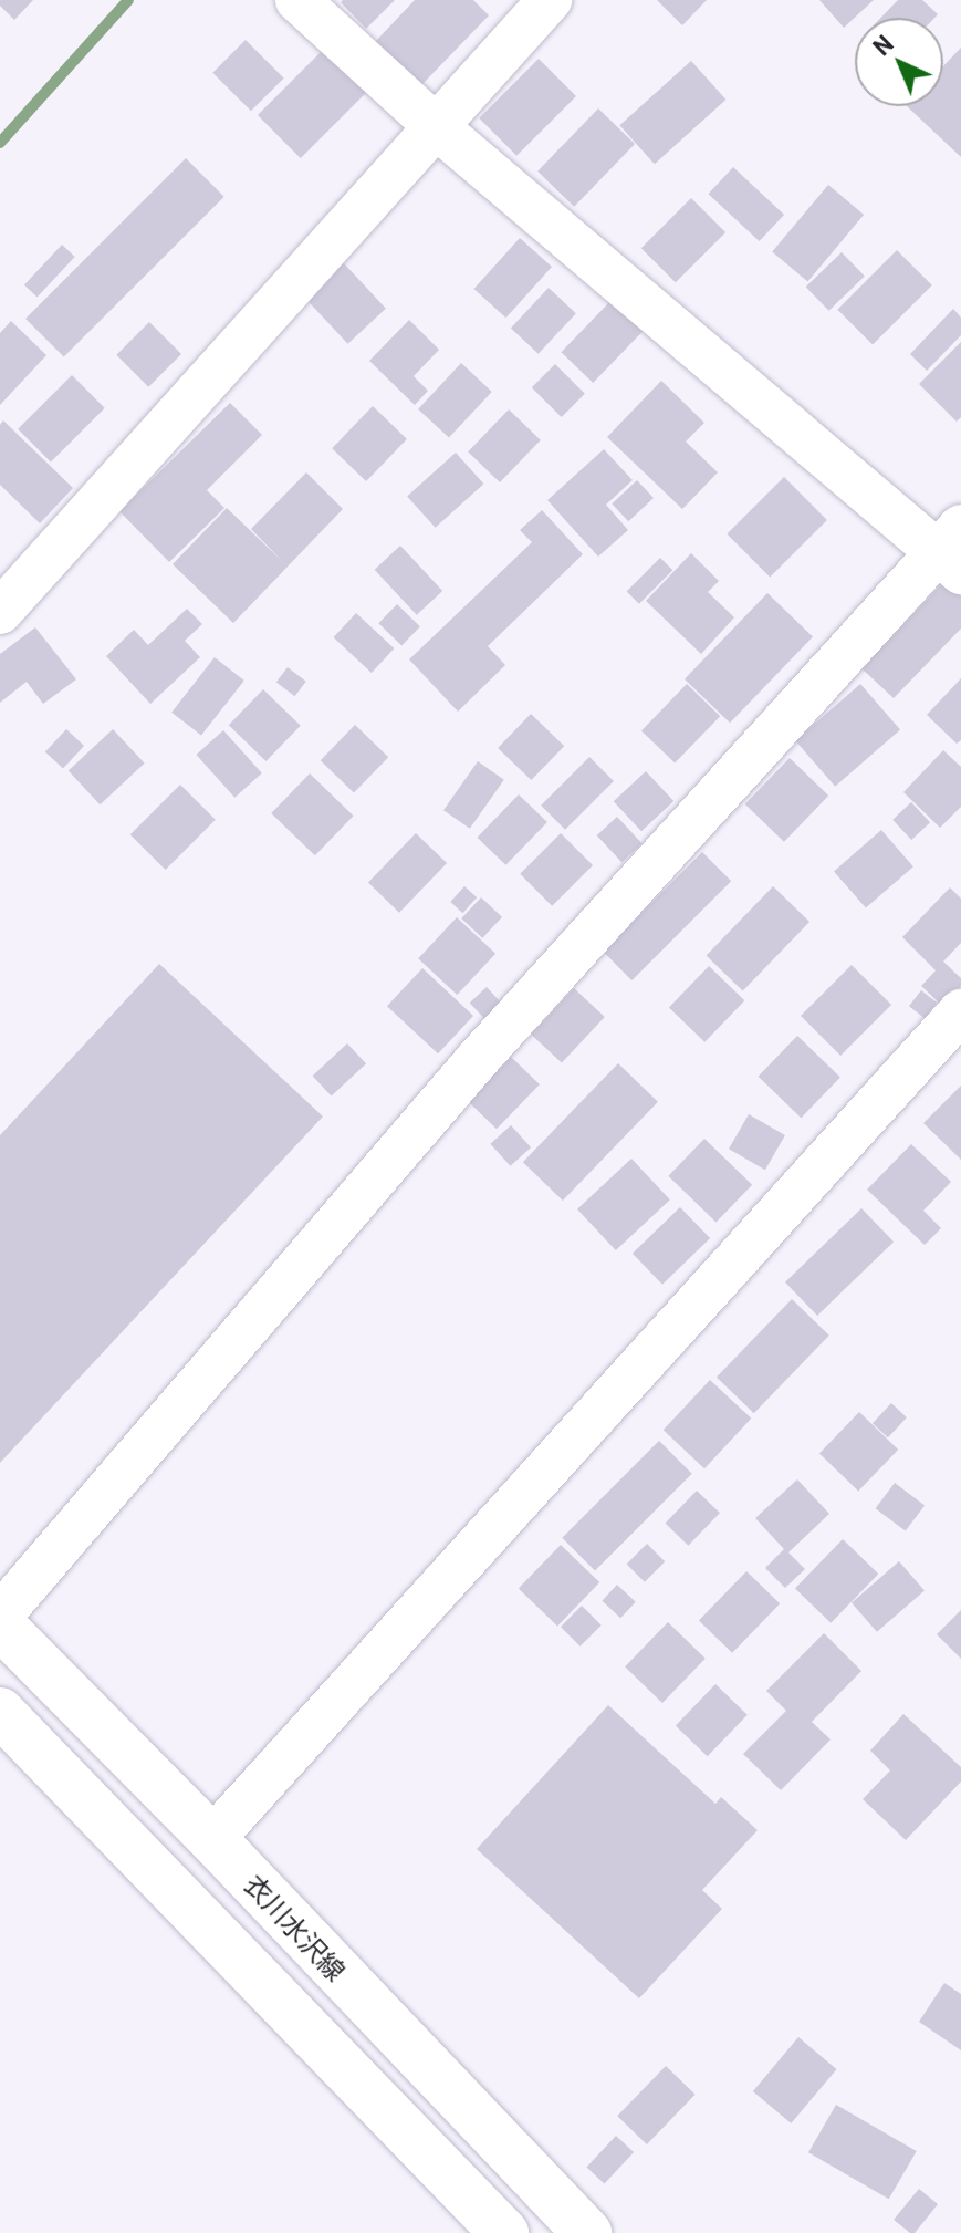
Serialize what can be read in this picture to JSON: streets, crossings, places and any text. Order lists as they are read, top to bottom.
{
  "streets": {
    "main road": ["衣川水沢線"]
  },
  "north": "top left"
}
